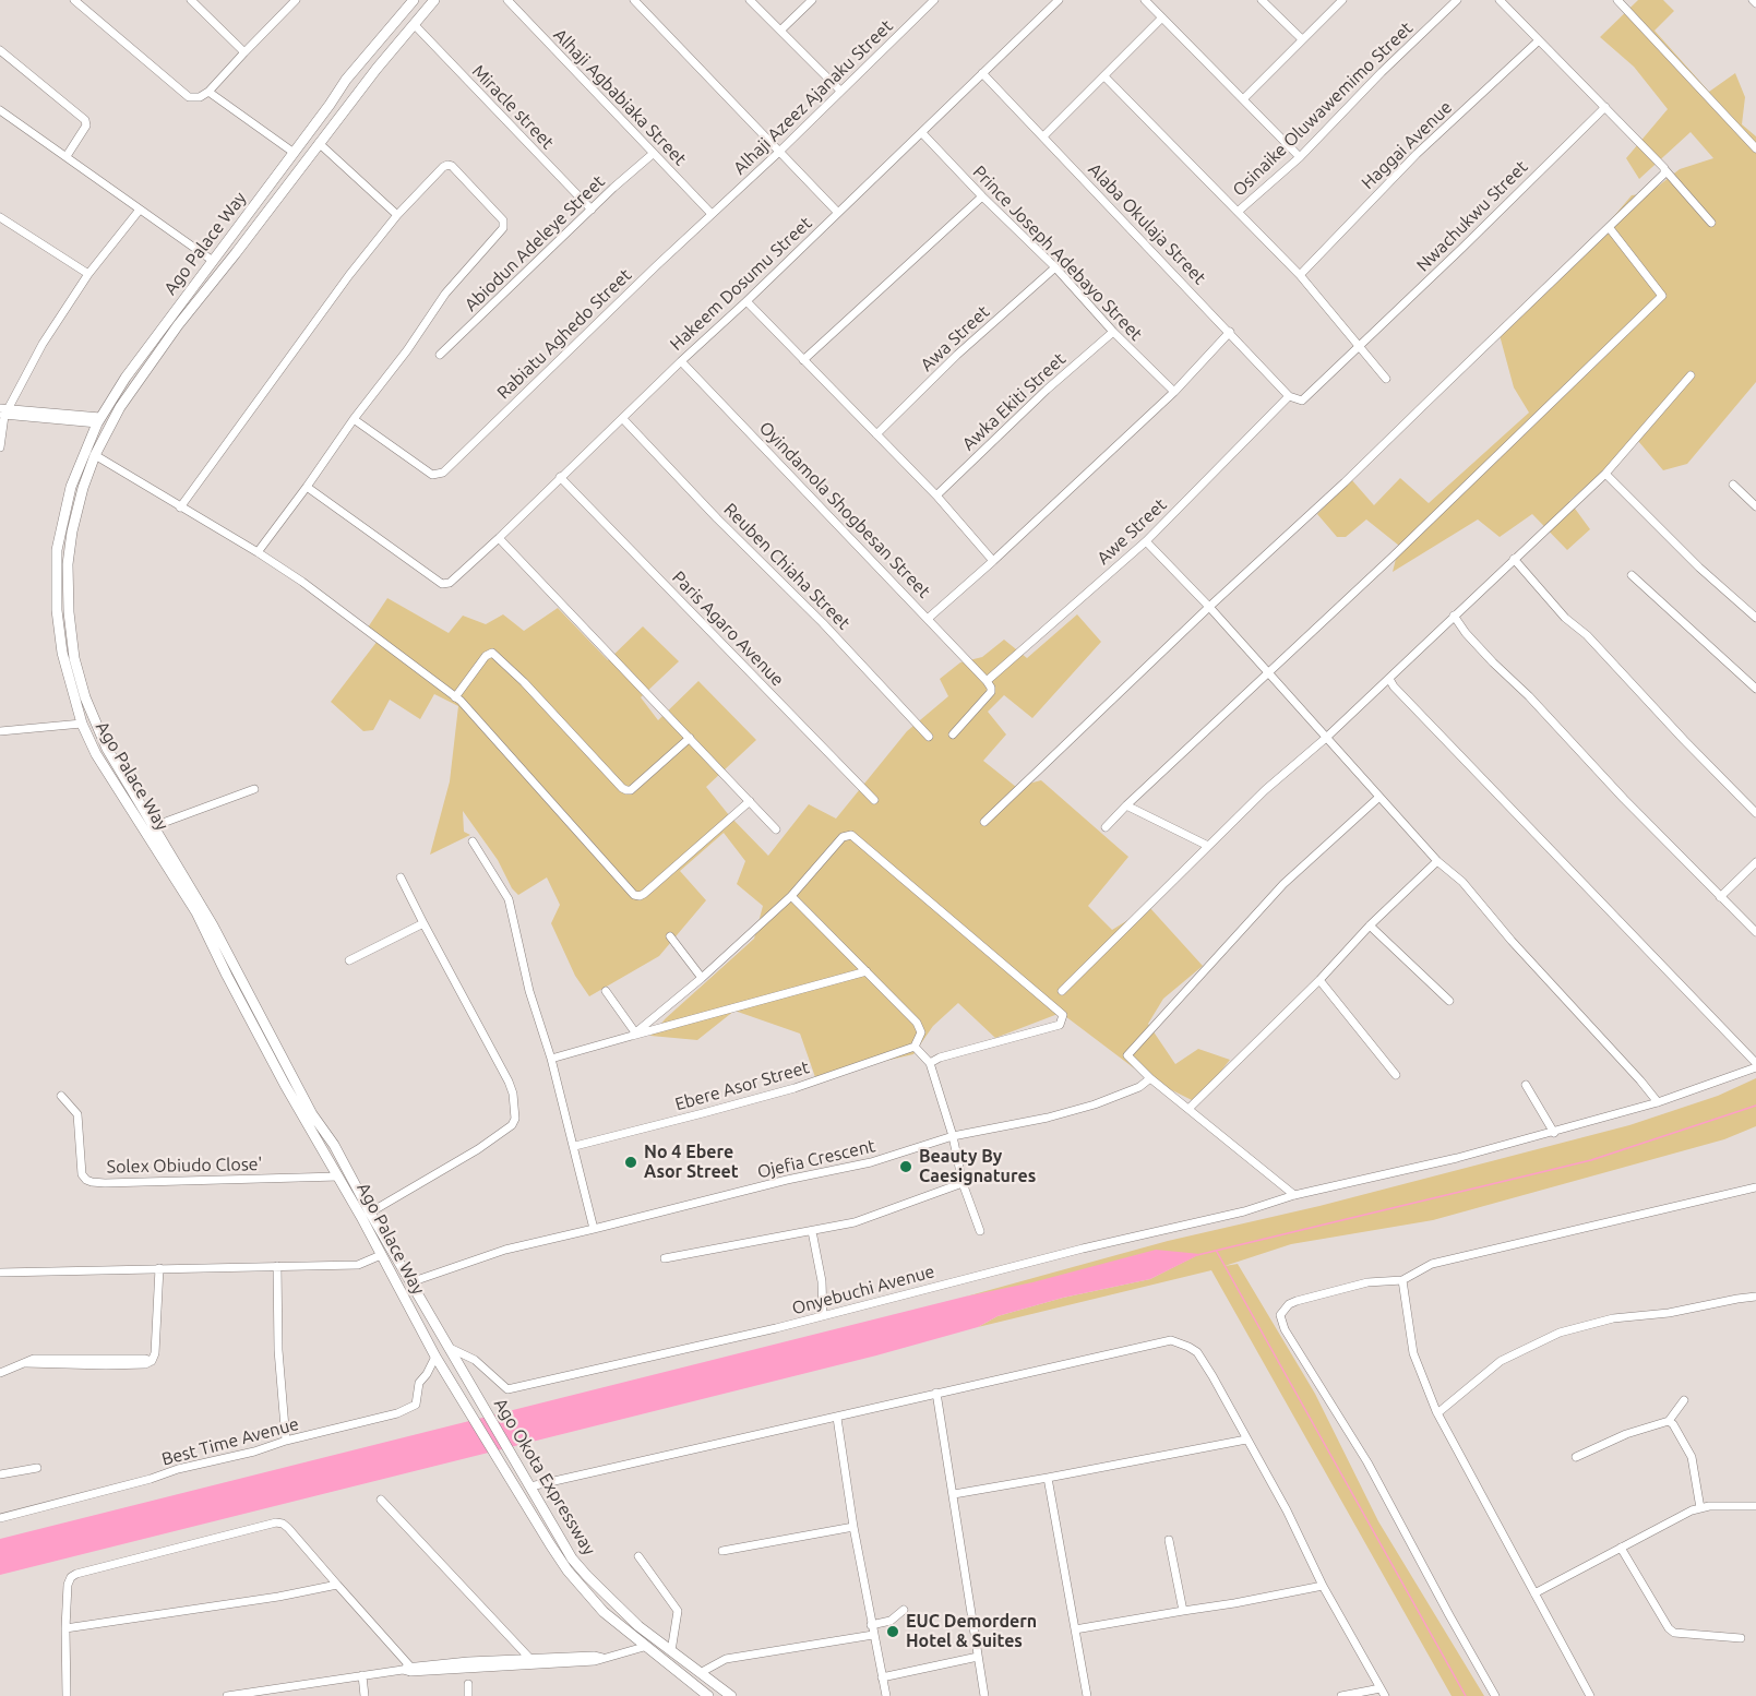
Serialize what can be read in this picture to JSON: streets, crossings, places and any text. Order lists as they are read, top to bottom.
{
  "streets": {
    "main road": ["Ago Palace Way", "Ago Okota Expressway"],
    "street": [
      "Alhaji Agbabiaka Street",
      "Alhaji Azeez Ajanaku Street",
      "Miracle street",
      "Osinaike Oluwawemimo Street",
      "Haggai Avenue",
      "Nwachukwu Street",
      "Alaba Okulaja Street",
      "Abiodun Adeleye Street",
      "Prince Joseph Adebayo Street",
      "Hakeem Dosumu Street",
      "Rabiatu Aghedo Street",
      "Awa Street",
      "Awka Ekiti Street",
      "Oyindamola Shogbesan Street",
      "Awe Street",
      "Reuben Chiaha Street",
      "Paris Agaro Avenue",
      "Ebere Asor Street",
      "Ojefia Crescent",
      "Solex Obiudo Close'",
      "Onyebuchi Avenue",
      "Best Time Avenue"
    ]
  },
  "crossings": [
    ["Alhaji Agbabiaka Street", "Alhaji Azeez Ajanaku Street"],
    ["Alhaji Agbabiaka Street", "Abiodun Adeleye Street"],
    ["Alhaji Agbabiaka Street", "Rabiatu Aghedo Street"],
    ["Alhaji Azeez Ajanaku Street", "Rabiatu Aghedo Street"],
    ["Miracle street", "Ago Palace Way"],
    ["Miracle street", "Abiodun Adeleye Street"],
    ["Nwachukwu Street", "Alaba Okulaja Street"],
    ["Nwachukwu Street", "Awe Street"],
    ["Alaba Okulaja Street", "Hakeem Dosumu Street"],
    ["Alaba Okulaja Street", "Awe Street"],
    ["Ago Palace Way", "Ojefia Crescent"],
    ["Ago Palace Way", "Solex Obiudo Close'"],
    ["Ago Palace Way", "Onyebuchi Avenue"],
    ["Ago Palace Way", "Best Time Avenue"],
    ["Ago Palace Way", "Ago Okota Expressway"],
    ["Prince Joseph Adebayo Street", "Hakeem Dosumu Street"],
    ["Prince Joseph Adebayo Street", "Awa Street"],
    ["Prince Joseph Adebayo Street", "Awka Ekiti Street"],
    ["Hakeem Dosumu Street", "Oyindamola Shogbesan Street"],
    ["Hakeem Dosumu Street", "Reuben Chiaha Street"],
    ["Hakeem Dosumu Street", "Paris Agaro Avenue"],
    ["Oyindamola Shogbesan Street", "Awe Street"]
  ],
  "places": ["No 4 Ebere Asor Street", "Beauty By Caesignatures", "EUC Demordern Hotel & Suites"]
}
